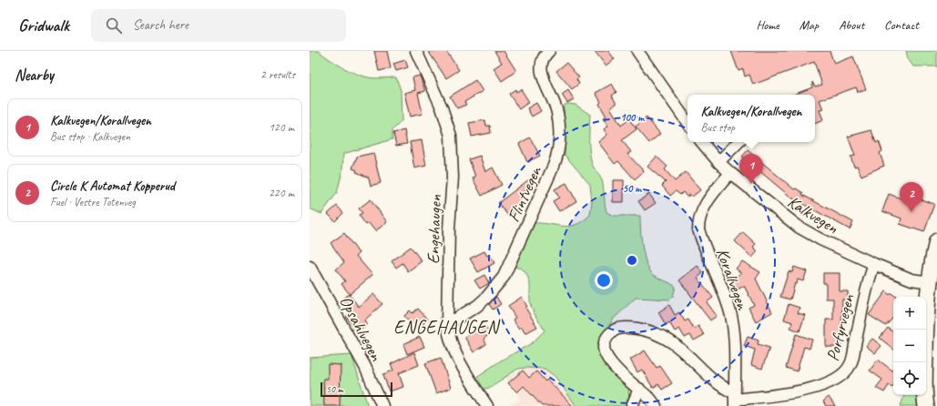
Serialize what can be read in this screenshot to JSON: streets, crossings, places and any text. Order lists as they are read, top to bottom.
{
  "streets": {
    "street": [
      "Flintvegen",
      "Kalkvegen",
      "Engehaugen",
      "Korallvegen",
      "Opsahlvegen",
      "Porfyrvegen"
    ]
  },
  "crossings": [
    ["Flintvegen", "Engehaugen"],
    ["Kalkvegen", "Korallvegen"],
    ["Kalkvegen", "Porfyrvegen"],
    ["Korallvegen", "Porfyrvegen"]
  ],
  "districts": ["ENGEHAUGEN"],
  "scale_bar": "50 m",
  "page": {
    "header": "Gridwalk",
    "search": "Search here",
    "nav": [
      "Home",
      "Map",
      "About",
      "Contact"
    ],
    "heading": ["Nearby", "2 results"],
    "popup": ["Kalkvegen/Korallvegen", "Bus stop"],
    "list": [
      {
        "mark": "1",
        "name": "Kalkvegen/Korallvegen",
        "note": "Bus stop · Kalkvegen",
        "value": "120 m"
      },
      {
        "mark": "2",
        "name": "Circle K Automat Kopperud",
        "note": "Fuel · Vestre Totenveg",
        "value": "220 m"
      }
    ],
    "pins": ["1", "2"],
    "map_buttons": ["+", "−"],
    "scale": "50 m"
  },
  "rings": ["100 m", "50 m"]
}
